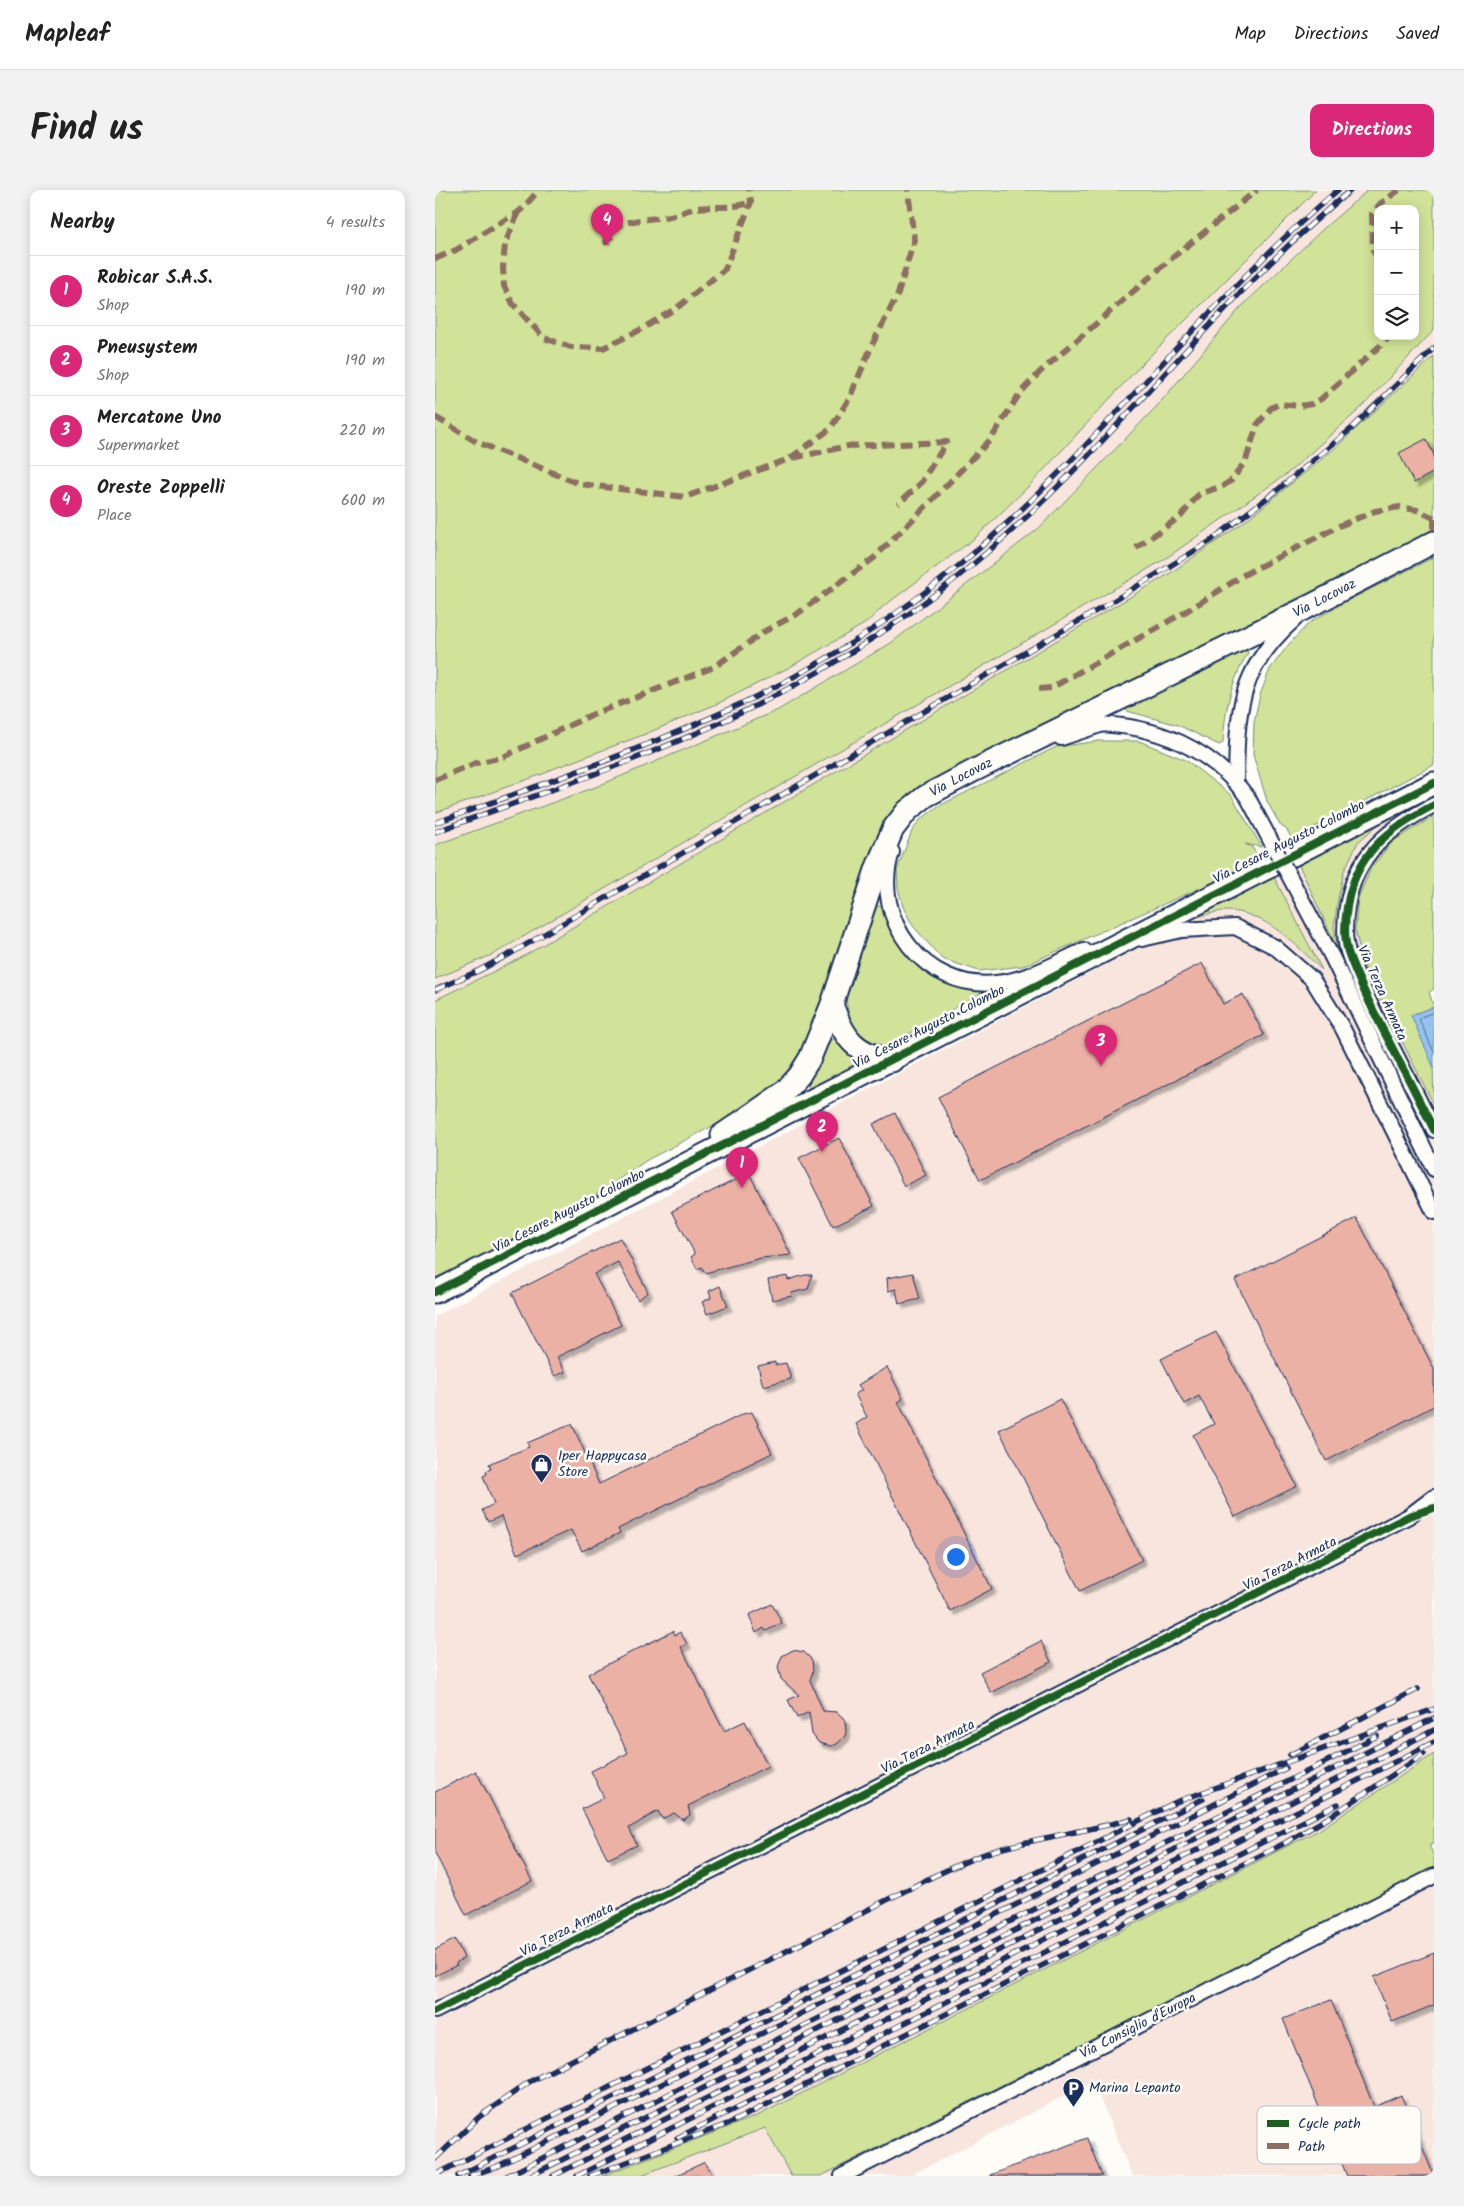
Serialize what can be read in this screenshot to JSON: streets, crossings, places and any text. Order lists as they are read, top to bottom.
{
  "streets": {
    "main road": ["Via Locovaz", "Via Cesare Augusto Colombo"],
    "street": ["Via Terza Armata", "Via Consiglio d'Europa"]
  },
  "crossings": [
    ["Via Locovaz", "Via Cesare Augusto Colombo"],
    ["Via Locovaz", "Via Terza Armata"]
  ],
  "places": {
    "shop": ["Iper Happycasa Store"],
    "parking": ["Marina Lepanto"]
  },
  "legend": ["Cycle path", "Path"],
  "page": {
    "header": "Mapleaf",
    "nav": ["Map", "Directions", "Saved"],
    "title": "Find us",
    "buttons": "Directions",
    "heading": ["Nearby", "4 results"],
    "pins": [
      "4",
      "3",
      "2",
      "1"
    ],
    "map_buttons": ["+", "−"],
    "list": [
      {
        "mark": "1",
        "name": "Robicar S.A.S.",
        "note": "Shop",
        "value": "190 m"
      },
      {
        "mark": "2",
        "name": "Pneusystem",
        "note": "Shop",
        "value": "190 m"
      },
      {
        "mark": "3",
        "name": "Mercatone Uno",
        "note": "Supermarket",
        "value": "220 m"
      },
      {
        "mark": "4",
        "name": "Oreste Zoppelli",
        "note": "Place",
        "value": "600 m"
      }
    ]
  }
}
